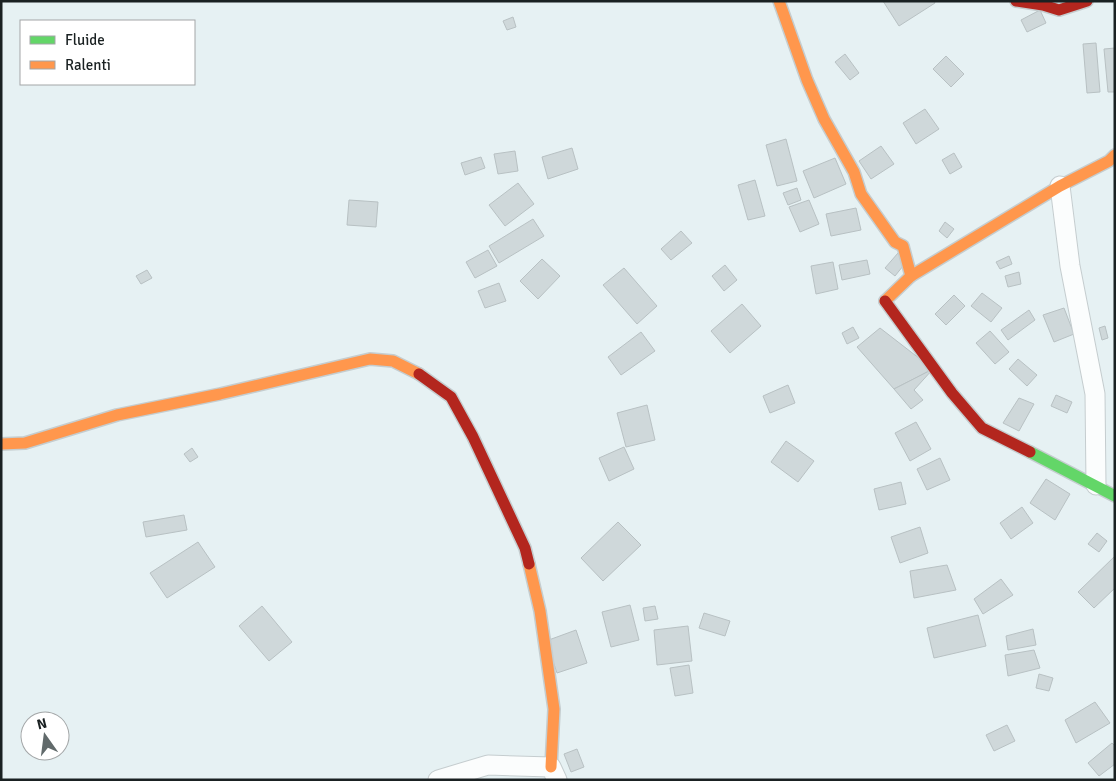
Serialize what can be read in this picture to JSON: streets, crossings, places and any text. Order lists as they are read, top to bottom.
{
  "legend": ["Fluide", "Ralenti"],
  "north": "top"
}
